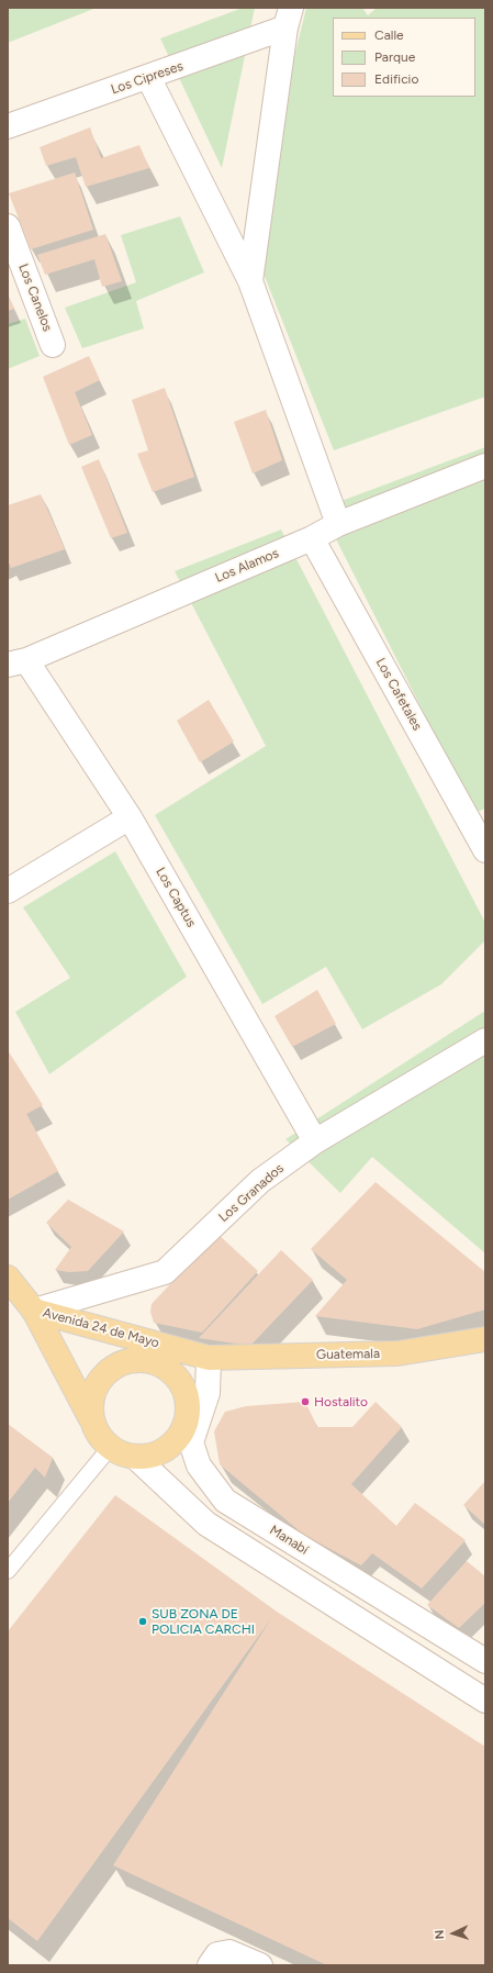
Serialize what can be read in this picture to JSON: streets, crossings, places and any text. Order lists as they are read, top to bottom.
{
  "streets": {
    "main road": ["Avenida 24 de Mayo", "Guatemala"],
    "street": [
      "Los Cipreses",
      "Los Canelos",
      "Los Alamos",
      "Los Cafetales",
      "Los Captus",
      "Los Granados",
      "Manabí"
    ]
  },
  "crossings": [
    ["Los Alamos", "Los Cafetales"],
    ["Los Alamos", "Los Captus"],
    ["Los Captus", "Los Granados"],
    ["Los Granados", "Avenida 24 de Mayo"],
    ["Avenida 24 de Mayo", "Guatemala"],
    ["Avenida 24 de Mayo", "Manabí"],
    ["Guatemala", "Manabí"]
  ],
  "places": ["Hostalito", "SUB ZONA DE POLICIA CARCHI"],
  "legend": ["Calle", "Parque", "Edificio"],
  "north": "left"
}
